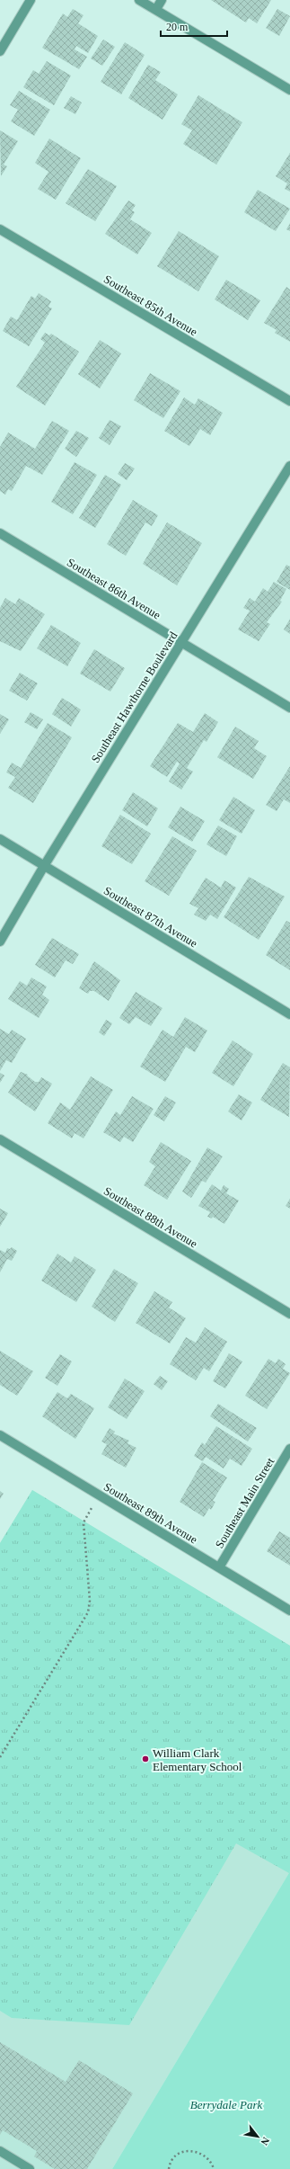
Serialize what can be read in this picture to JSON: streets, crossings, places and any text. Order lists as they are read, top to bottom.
{
  "streets": {
    "street": [
      "Southeast 85th Avenue",
      "Southeast 86th Avenue",
      "Southeast Hawthorne Boulevard",
      "Southeast 87th Avenue",
      "Southeast 88th Avenue",
      "Southeast Main Street",
      "Southeast 89th Avenue"
    ]
  },
  "crossings": [
    ["Southeast 86th Avenue", "Southeast Hawthorne Boulevard"],
    ["Southeast Hawthorne Boulevard", "Southeast 87th Avenue"],
    ["Southeast Main Street", "Southeast 89th Avenue"]
  ],
  "parks": ["Berrydale Park"],
  "places": ["William Clark Elementary School"],
  "scale_bar": "20 m",
  "north": "bottom right"
}
